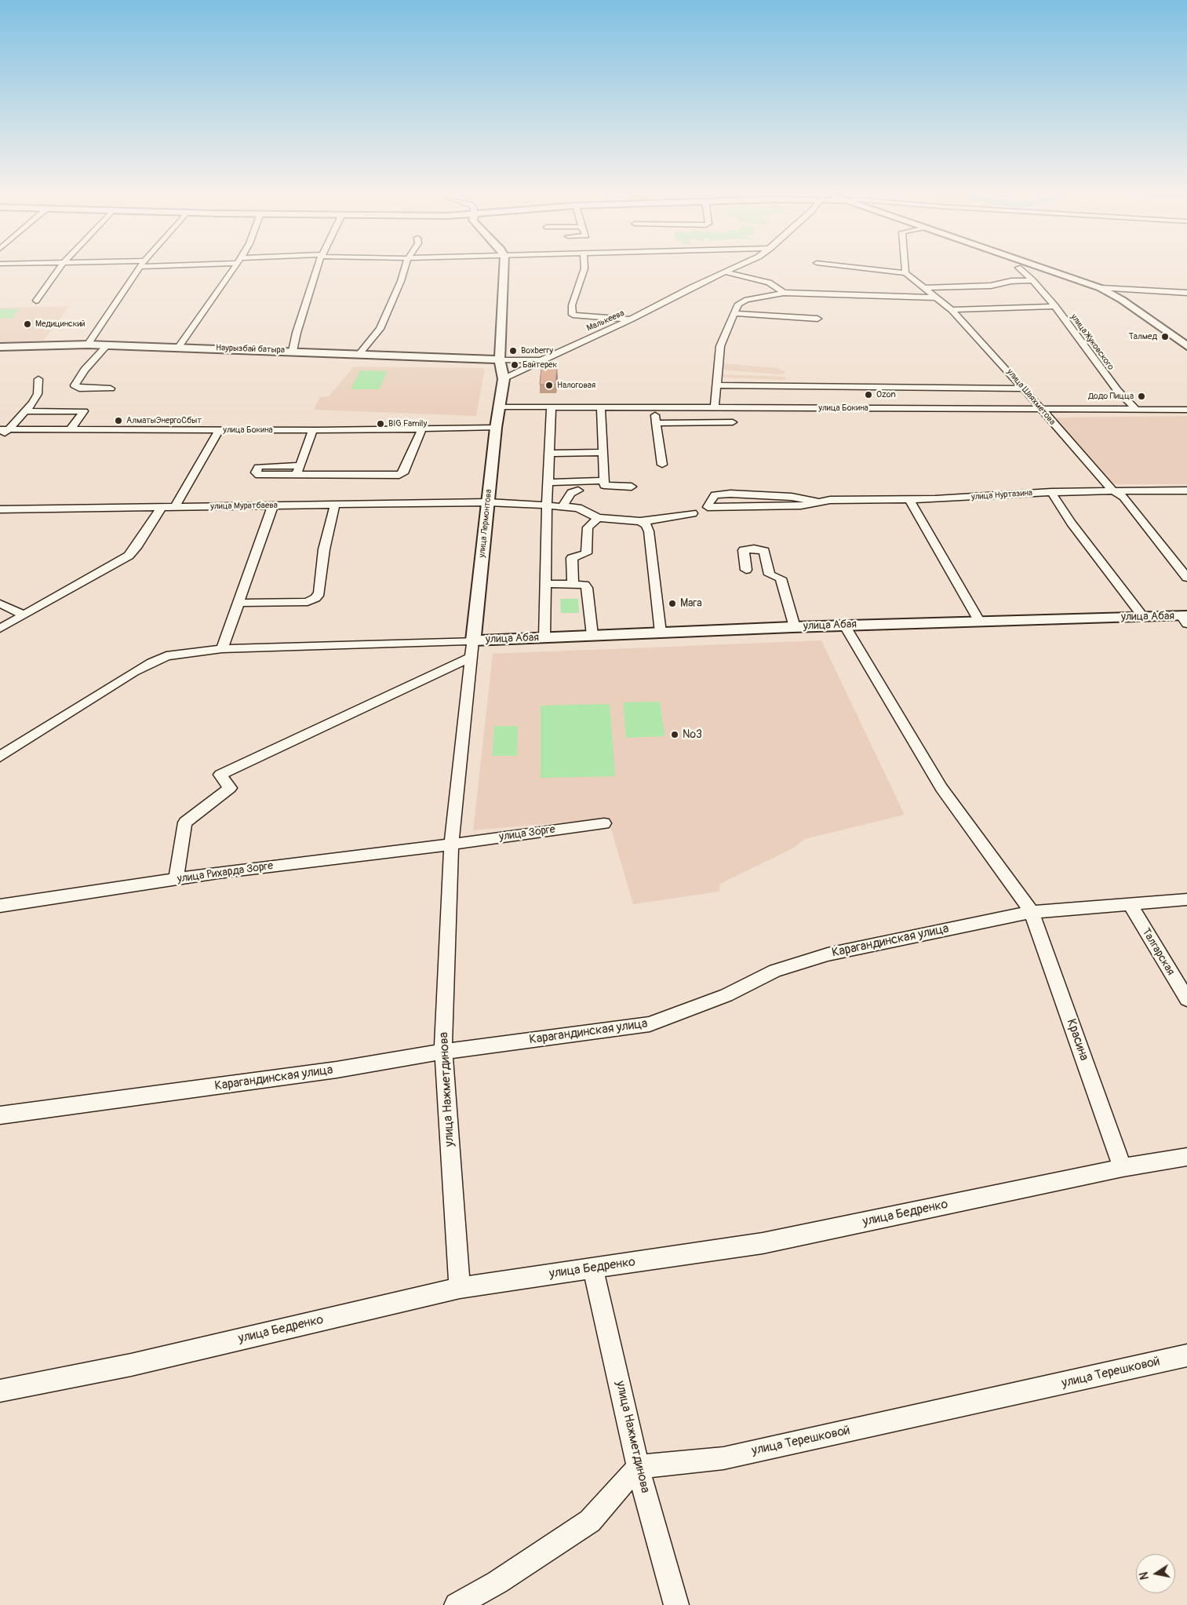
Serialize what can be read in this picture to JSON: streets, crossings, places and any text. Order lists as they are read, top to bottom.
{
  "streets": {
    "main road": ["Наурызбай батыра", "улица Лермонтова", "улица Абая"],
    "street": [
      "Малькеева",
      "улица Жуковского",
      "улица Шаяхметова",
      "улица Бокина",
      "улица Нуртазина",
      "улица Муратбаева",
      "улица Зорге",
      "улица Рихарда Зорге",
      "Карагандинская улица",
      "Талгарская",
      "Красина",
      "улица Нажметдинова",
      "улица Бедренко",
      "улица Терешковой"
    ]
  },
  "crossings": [
    ["Малькеева", "улица Лермонтова"],
    ["улица Жуковского", "улица Бокина"],
    ["Наурызбай батыра", "улица Лермонтова"],
    ["улица Шаяхметова", "улица Бокина"],
    ["улица Шаяхметова", "улица Нуртазина"],
    ["улица Бокина", "улица Лермонтова"],
    ["улица Муратбаева", "улица Лермонтова"],
    ["улица Лермонтова", "улица Абая"],
    ["улица Лермонтова", "улица Зорге"],
    ["улица Лермонтова", "улица Рихарда Зорге"],
    ["улица Лермонтова", "улица Нажметдинова"],
    ["улица Абая", "Красина"],
    ["улица Зорге", "улица Рихарда Зорге"],
    ["улица Зорге", "улица Нажметдинова"],
    ["улица Рихарда Зорге", "улица Нажметдинова"],
    ["Карагандинская улица", "Талгарская"],
    ["Карагандинская улица", "Красина"],
    ["Карагандинская улица", "улица Нажметдинова"],
    ["Красина", "улица Бедренко"],
    ["улица Нажметдинова", "улица Бедренко"],
    ["улица Нажметдинова", "улица Терешковой"]
  ],
  "places": [
    "Медицинский",
    "Талмед",
    "Boxberry",
    "Байтерек",
    "Налоговая",
    "Ozon",
    "Додо Пицца",
    "АлматыЭнергоСбыт",
    "BIG Family",
    "Мага",
    "№3"
  ],
  "north": "left"
}
